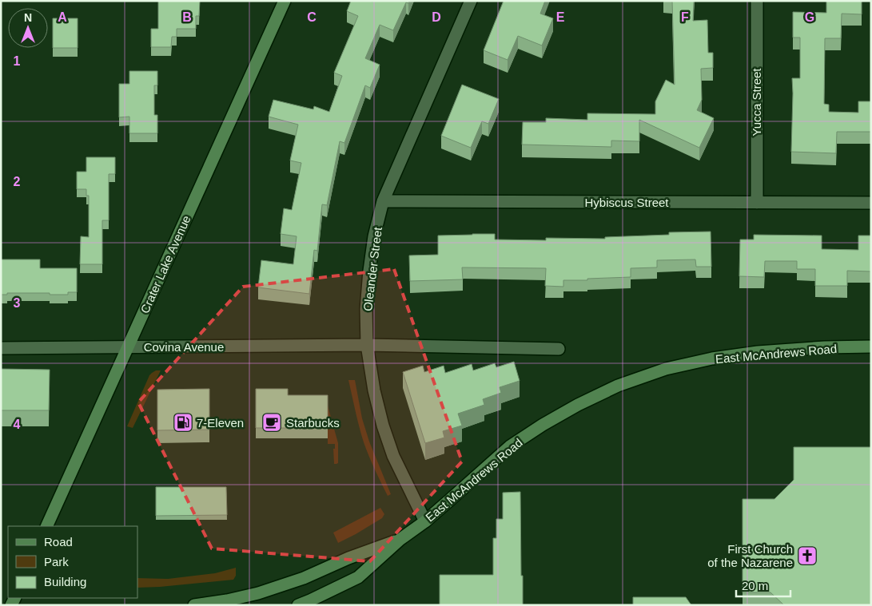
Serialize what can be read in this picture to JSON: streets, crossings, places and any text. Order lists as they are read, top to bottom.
{
  "streets": {
    "main road": ["Crater Lake Avenue", "East McAndrews Road"],
    "street": [
      "Yucca Street",
      "Hybiscus Street",
      "Oleander Street",
      "Covina Avenue"
    ]
  },
  "crossings": [
    ["Yucca Street", "Hybiscus Street"],
    ["Hybiscus Street", "Oleander Street"],
    ["Crater Lake Avenue", "Covina Avenue"],
    ["Oleander Street", "Covina Avenue"],
    ["Oleander Street", "East McAndrews Road"]
  ],
  "places": {
    "fuel station": ["7-Eleven"],
    "cafe": ["Starbucks"],
    "church": ["First Church of the Nazarene"]
  },
  "legend": ["Road", "Park", "Building"],
  "scale_bar": "20 m",
  "north": "top",
  "grid": {
    "columns": [
      "A",
      "B",
      "C",
      "D",
      "E",
      "F",
      "G"
    ],
    "rows": [
      "1",
      "2",
      "3",
      "4"
    ]
  }
}
